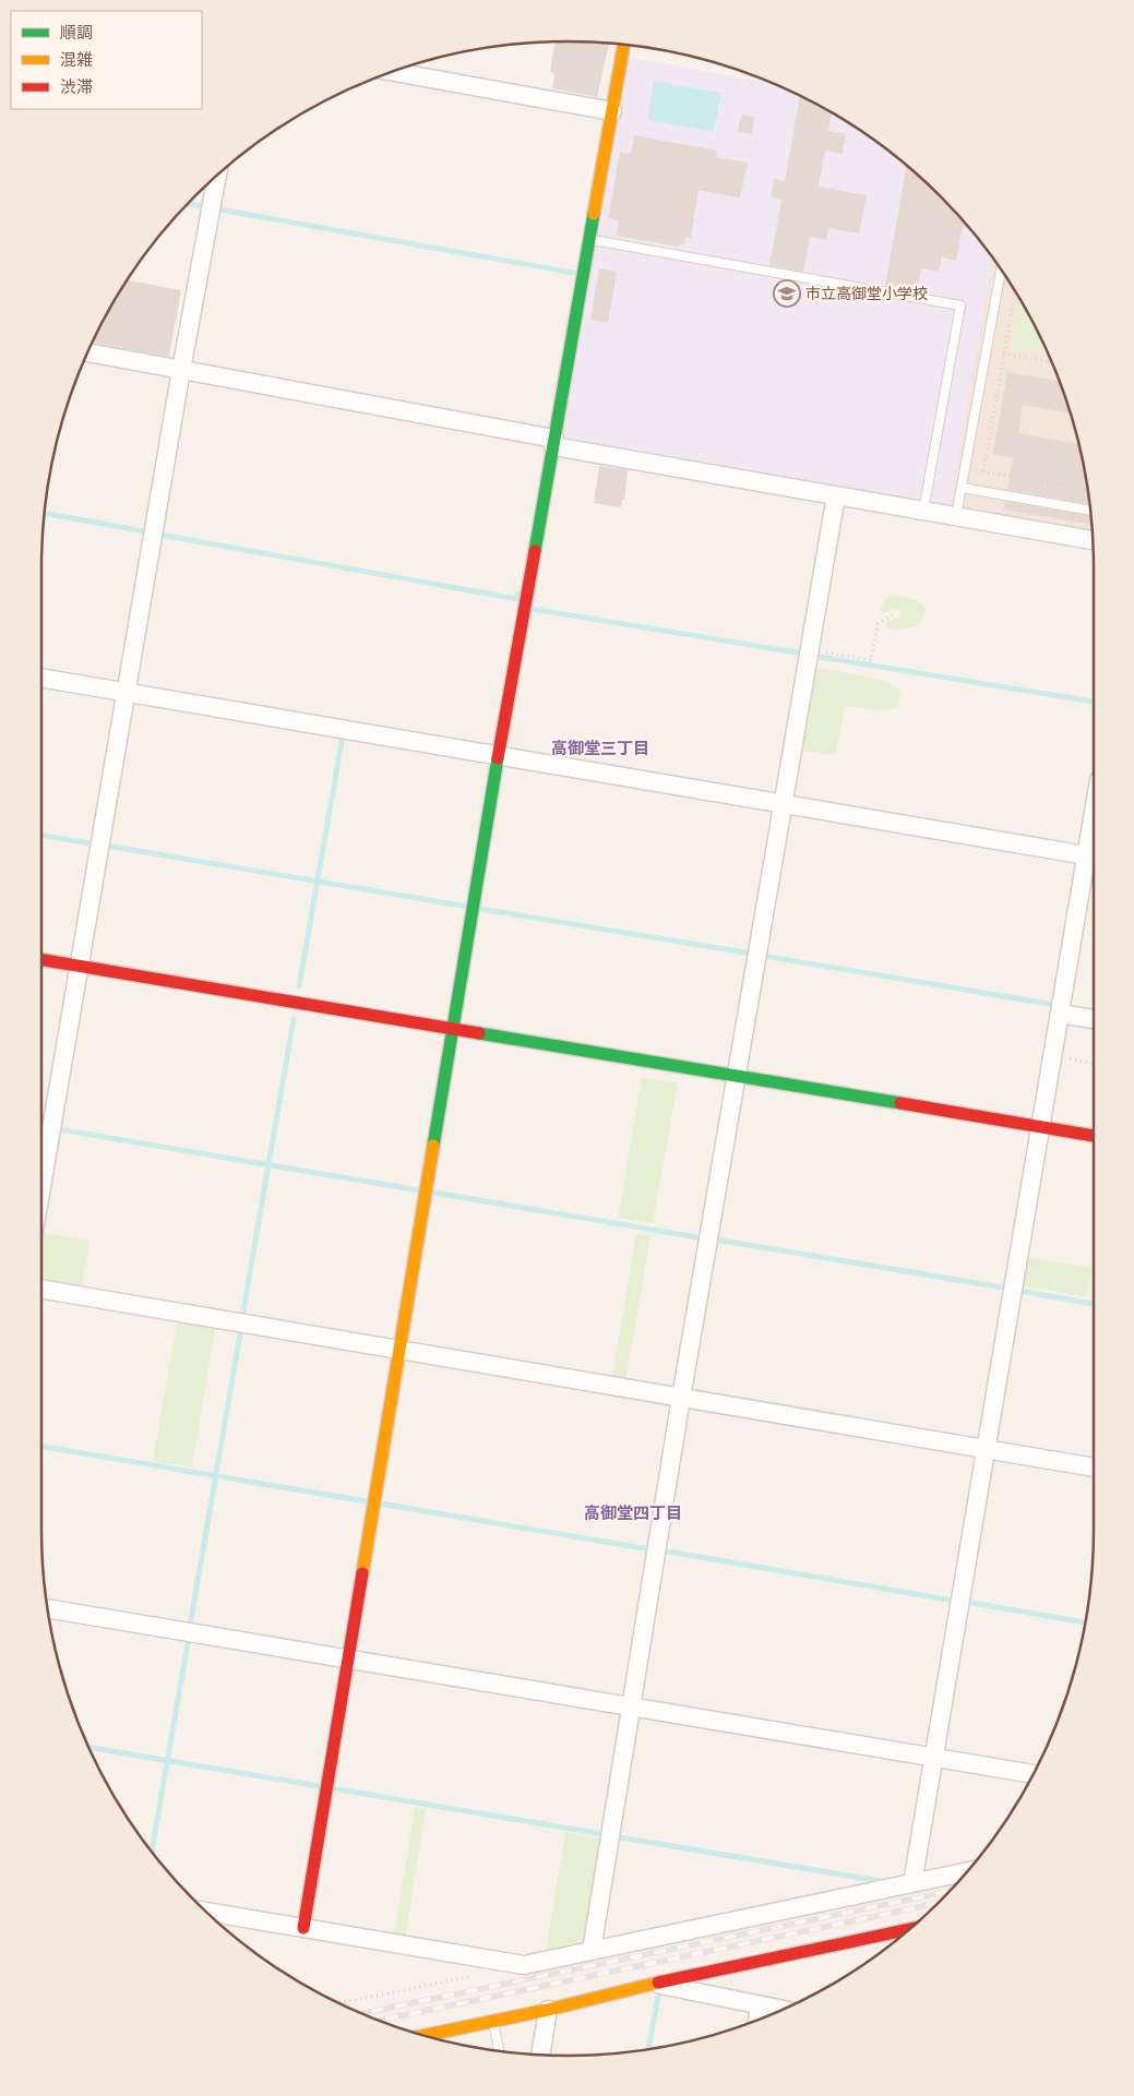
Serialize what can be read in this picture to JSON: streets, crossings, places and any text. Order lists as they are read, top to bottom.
{
  "districts": ["高御堂三丁目", "高御堂四丁目"],
  "places": {
    "school or university": ["市立高御堂小学校"]
  },
  "legend": ["順調", "混雑", "渋滞"]
}
